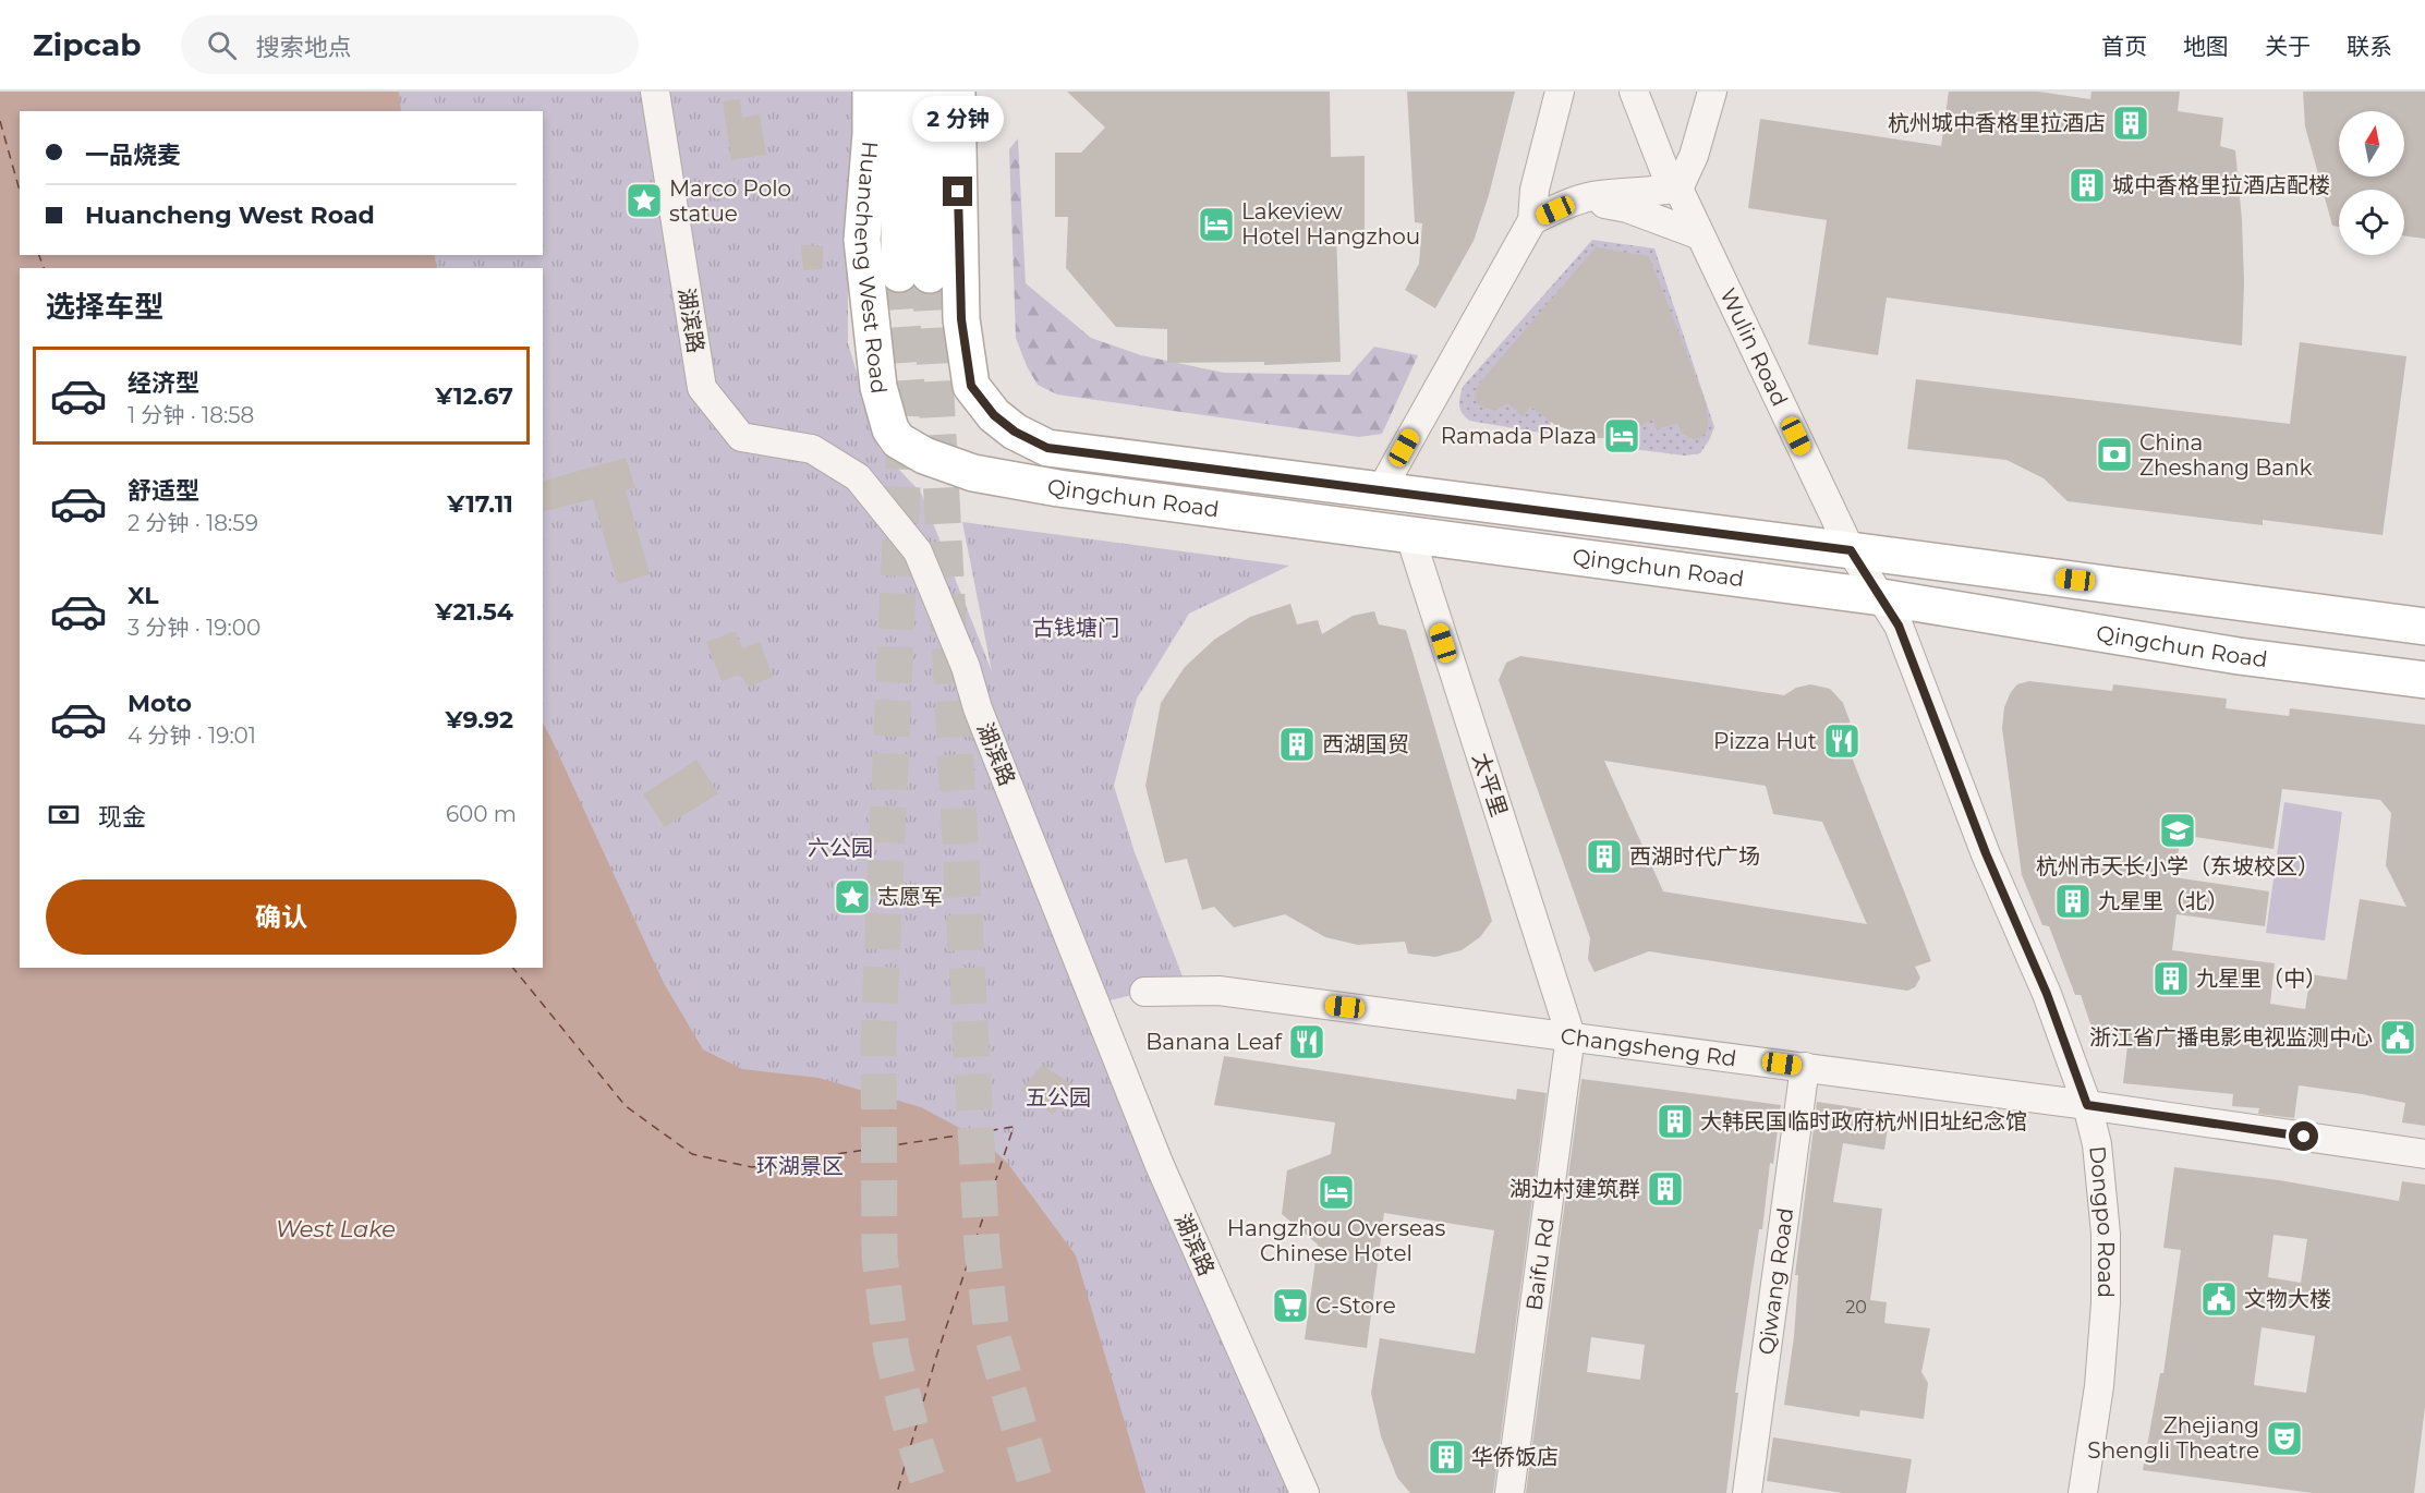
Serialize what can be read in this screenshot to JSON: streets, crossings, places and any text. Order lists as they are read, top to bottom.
{
  "streets": {
    "main road": ["Huancheng West Road", "Qingchun Road"],
    "street": [
      "湖滨路",
      "Wulin Road",
      "太平里",
      "Changsheng Rd",
      "Dongpo Road",
      "Baifu Rd",
      "Qiwang Road"
    ]
  },
  "crossings": [
    ["Huancheng West Road", "Qingchun Road"],
    ["Wulin Road", "Qingchun Road"],
    ["Wulin Road", "Dongpo Road"],
    ["Qingchun Road", "太平里"],
    ["Qingchun Road", "Dongpo Road"],
    ["太平里", "Changsheng Rd"],
    ["太平里", "Baifu Rd"],
    ["Changsheng Rd", "Dongpo Road"],
    ["Changsheng Rd", "Baifu Rd"],
    ["Changsheng Rd", "Qiwang Road"]
  ],
  "water": ["West Lake"],
  "parks": [
    "古钱塘门",
    "六公园",
    "五公园",
    "环湖景区"
  ],
  "places": {
    "building": [
      "杭州城中香格里拉酒店",
      "城中香格里拉酒店配楼",
      "西湖国贸",
      "西湖时代广场",
      "九星里（北）",
      "九星里（中）",
      "大韩民国临时政府杭州旧址纪念馆",
      "湖边村建筑群",
      "华侨饭店"
    ],
    "place": ["Marco Polo statue", "志愿军"],
    "hotel": ["Lakeview Hotel Hangzhou", "Ramada Plaza", "Hangzhou Overseas Chinese Hotel"],
    "bank": ["China Zheshang Bank"],
    "restaurant": ["Pizza Hut", "Banana Leaf"],
    "school or university": ["杭州市天长小学（东坡校区）"],
    "public building": ["浙江省广播电影电视监测中心", "文物大楼"],
    "supermarket": ["C-Store"],
    "theatre": ["Zhejiang Shengli Theatre"]
  },
  "house_numbers": ["20"],
  "north": "top",
  "page": {
    "header": "Zipcab",
    "search": "搜索地点",
    "nav": [
      "首页",
      "地图",
      "关于",
      "联系"
    ],
    "bubble": "2 分钟",
    "banner": ["一品烧麦", "Huancheng West Road"],
    "heading": "选择车型",
    "list": [
      {
        "name": "经济型",
        "note": "1 分钟 · 18:58",
        "value": "¥12.67"
      },
      {
        "name": "舒适型",
        "note": "2 分钟 · 18:59",
        "value": "¥17.11"
      },
      {
        "name": "XL",
        "note": "3 分钟 · 19:00",
        "value": "¥21.54"
      },
      {
        "name": "Moto",
        "note": "4 分钟 · 19:01",
        "value": "¥9.92"
      }
    ],
    "pay": ["现金", "600 m"],
    "buttons": "确认"
  }
}
